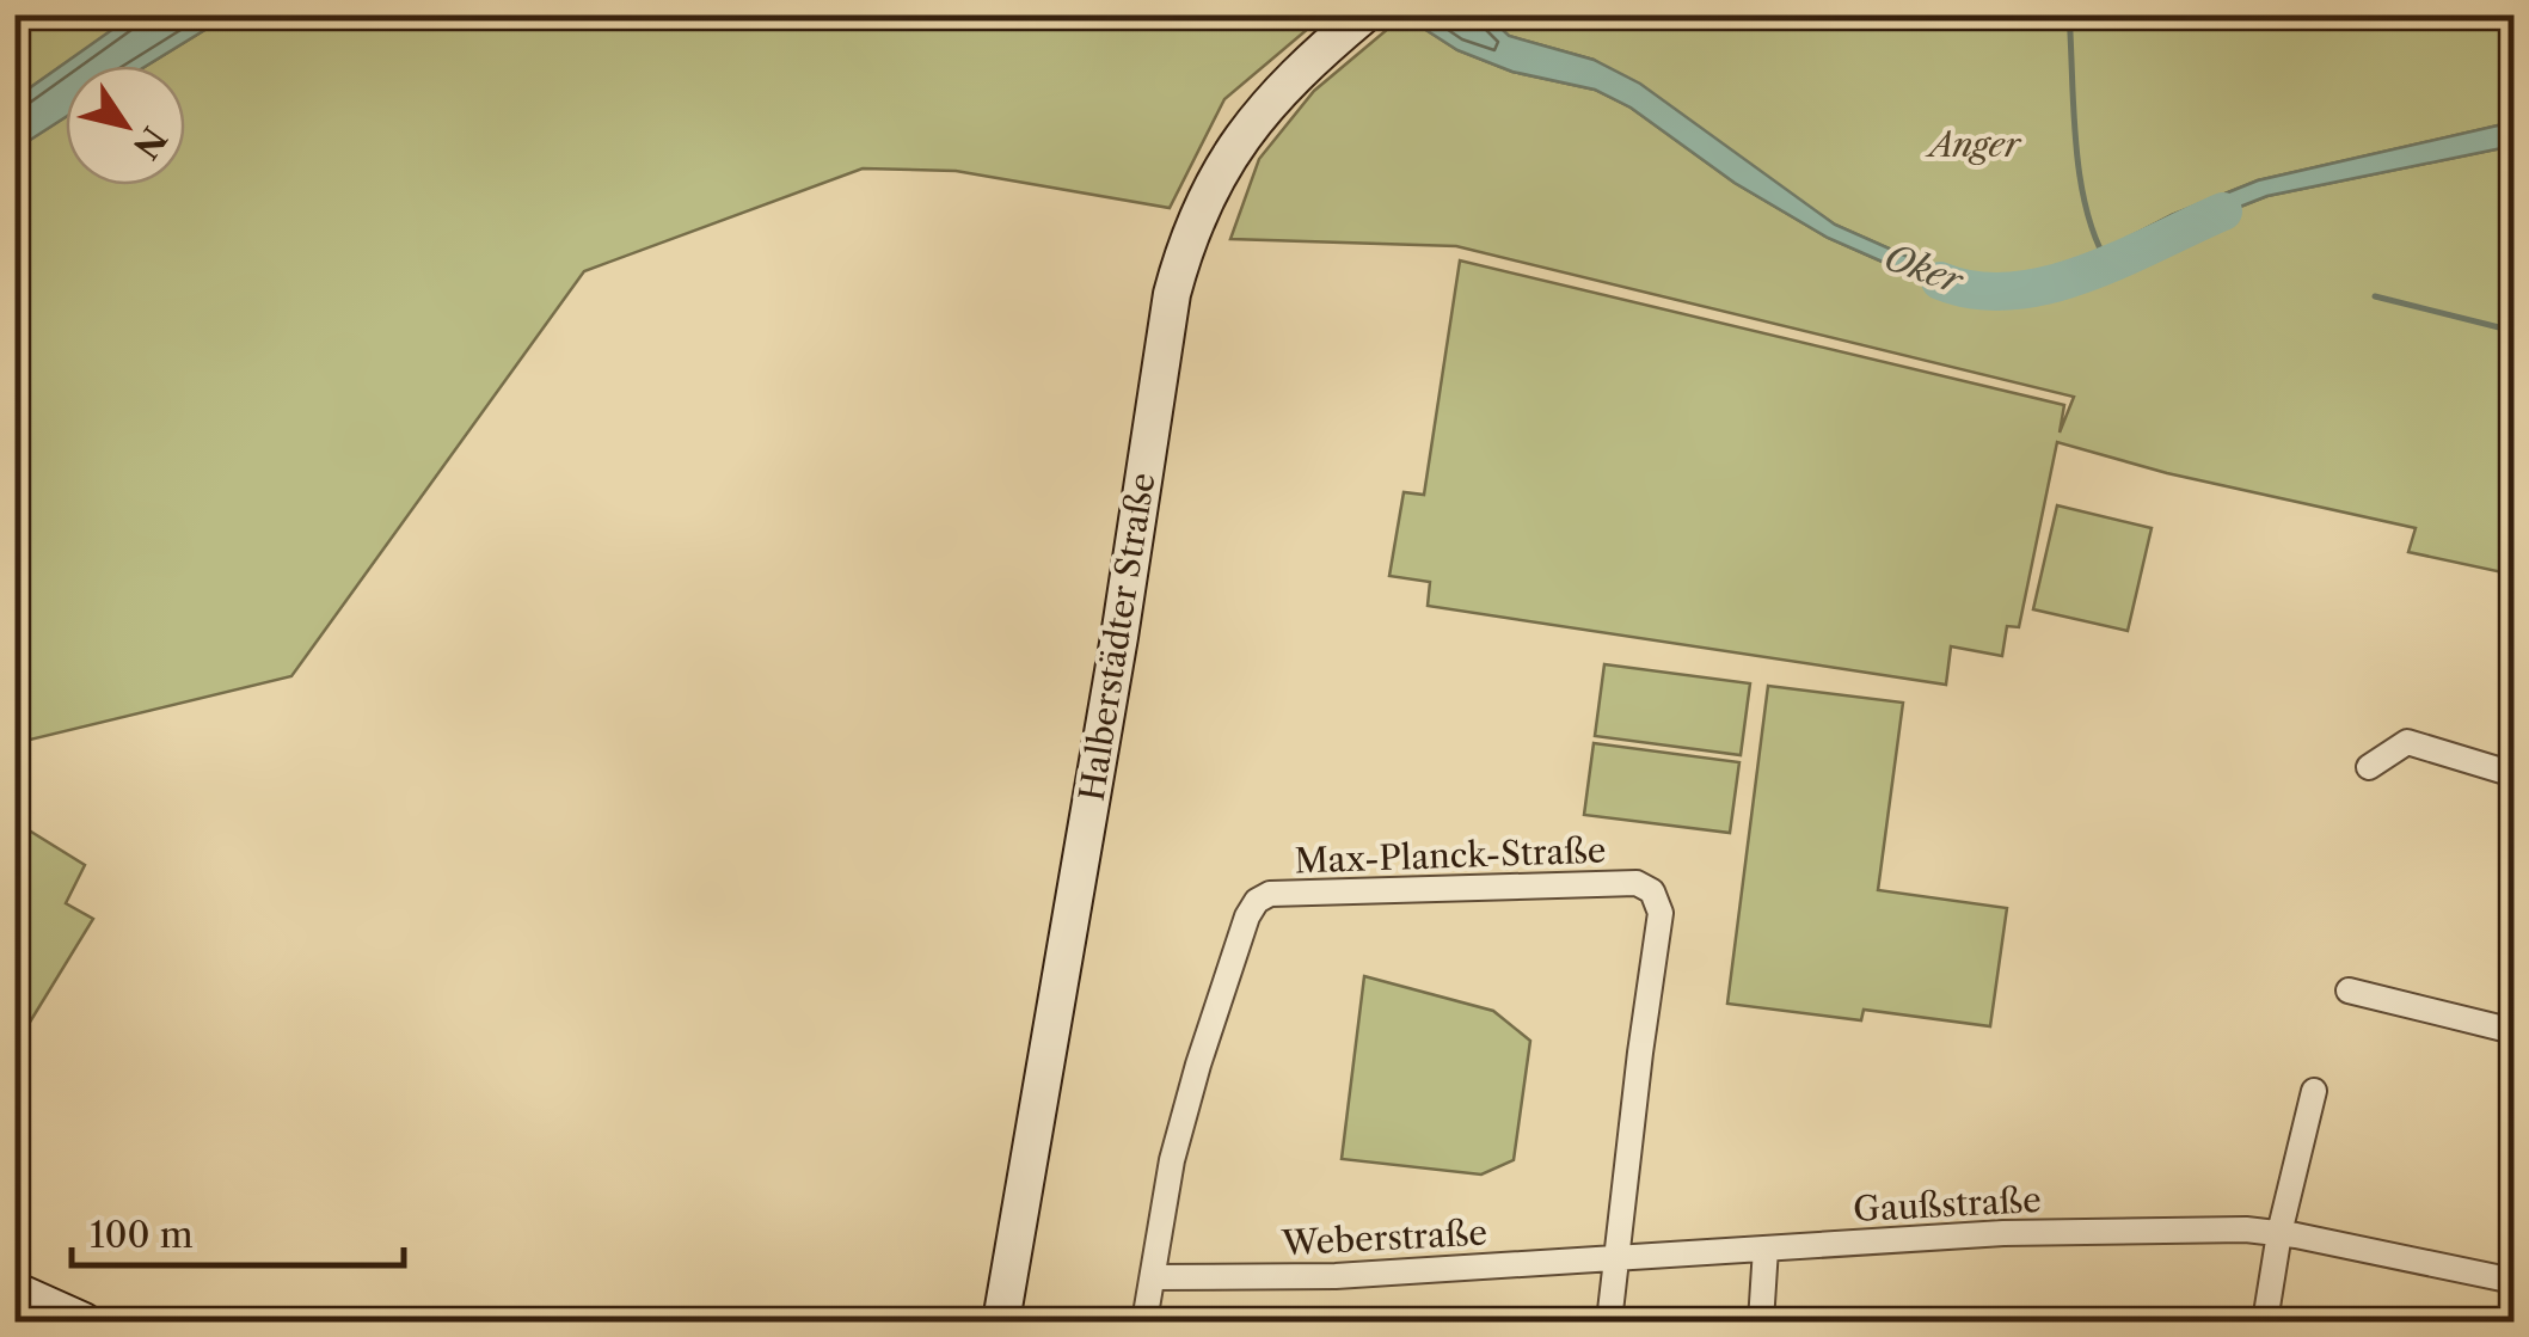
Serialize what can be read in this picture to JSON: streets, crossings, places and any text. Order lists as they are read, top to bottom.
{
  "streets": {
    "main road": ["Halberstädter Straße"],
    "street": ["Max-Planck-Straße", "Gaußstraße", "Weberstraße"]
  },
  "crossings": [
    ["Max-Planck-Straße", "Gaußstraße"],
    ["Max-Planck-Straße", "Weberstraße"],
    ["Gaußstraße", "Weberstraße"]
  ],
  "water": ["Oker"],
  "parks": ["Anger"],
  "scale_bar": "100 m",
  "north": "bottom right"
}
